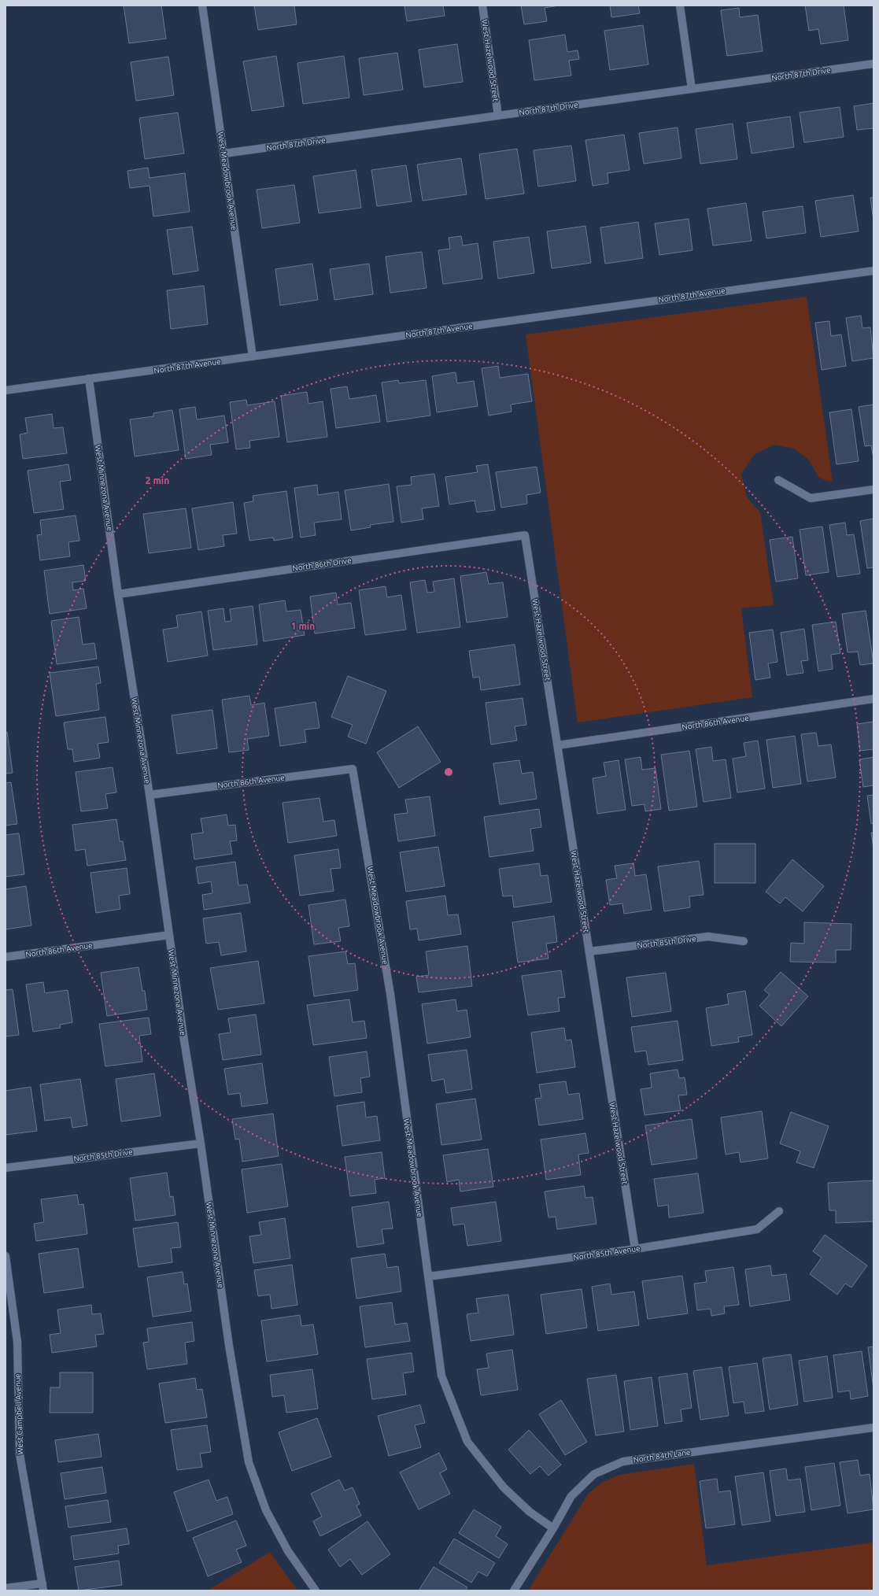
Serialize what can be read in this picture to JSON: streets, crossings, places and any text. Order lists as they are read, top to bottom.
{
  "streets": {
    "street": [
      "West Hazelwood Street",
      "North 87th Drive",
      "West Meadowbrook Avenue",
      "North 87th Avenue",
      "West Minnezona Avenue",
      "North 86th Drive",
      "North 86th Avenue",
      "North 85th Drive",
      "North 85th Avenue",
      "West Campbell Avenue",
      "North 84th Lane"
    ]
  },
  "crossings": [
    ["West Hazelwood Street", "North 87th Drive"],
    ["West Hazelwood Street", "North 86th Drive"],
    ["West Hazelwood Street", "North 86th Avenue"],
    ["West Hazelwood Street", "North 85th Drive"],
    ["West Hazelwood Street", "North 85th Avenue"],
    ["North 87th Drive", "West Meadowbrook Avenue"],
    ["West Meadowbrook Avenue", "North 87th Avenue"],
    ["West Meadowbrook Avenue", "North 86th Avenue"],
    ["West Meadowbrook Avenue", "North 85th Avenue"],
    ["West Meadowbrook Avenue", "North 84th Lane"],
    ["North 87th Avenue", "West Minnezona Avenue"],
    ["West Minnezona Avenue", "North 86th Drive"],
    ["West Minnezona Avenue", "North 86th Avenue"],
    ["West Minnezona Avenue", "North 85th Drive"]
  ],
  "rings": ["2 min", "1 min"]
}
